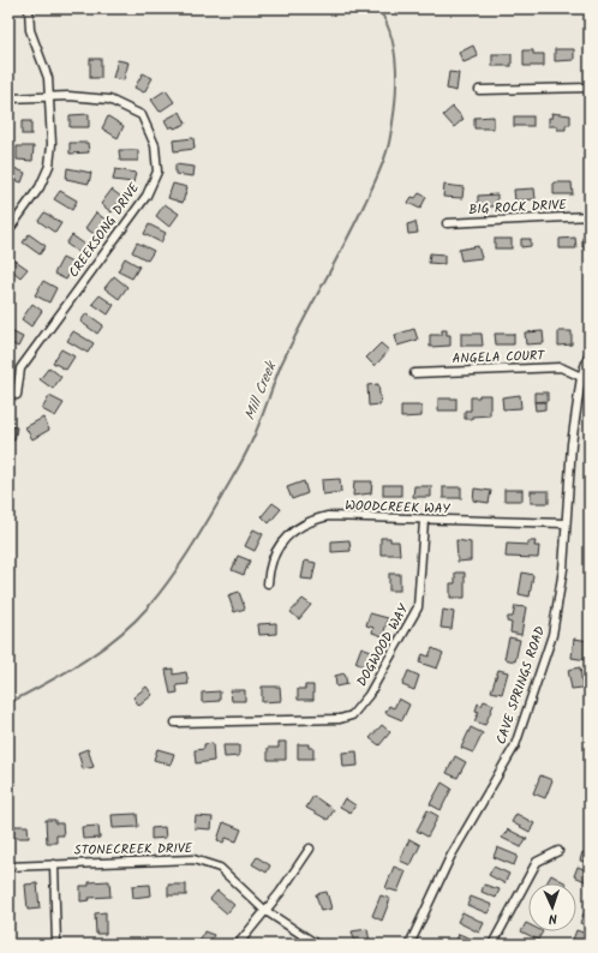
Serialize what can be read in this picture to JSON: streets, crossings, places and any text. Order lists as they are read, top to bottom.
{
  "streets": {
    "street": [
      "BIG ROCK DRIVE",
      "CREEKSONG DRIVE",
      "ANGELA COURT",
      "WOODCREEK WAY",
      "DOGWOOD WAY",
      "CAVE SPRINGS ROAD",
      "STONECREEK DRIVE"
    ]
  },
  "crossings": [
    ["ANGELA COURT", "CAVE SPRINGS ROAD"],
    ["WOODCREEK WAY", "DOGWOOD WAY"],
    ["WOODCREEK WAY", "CAVE SPRINGS ROAD"]
  ],
  "water": ["Mill Creek"],
  "north": "bottom"
}
